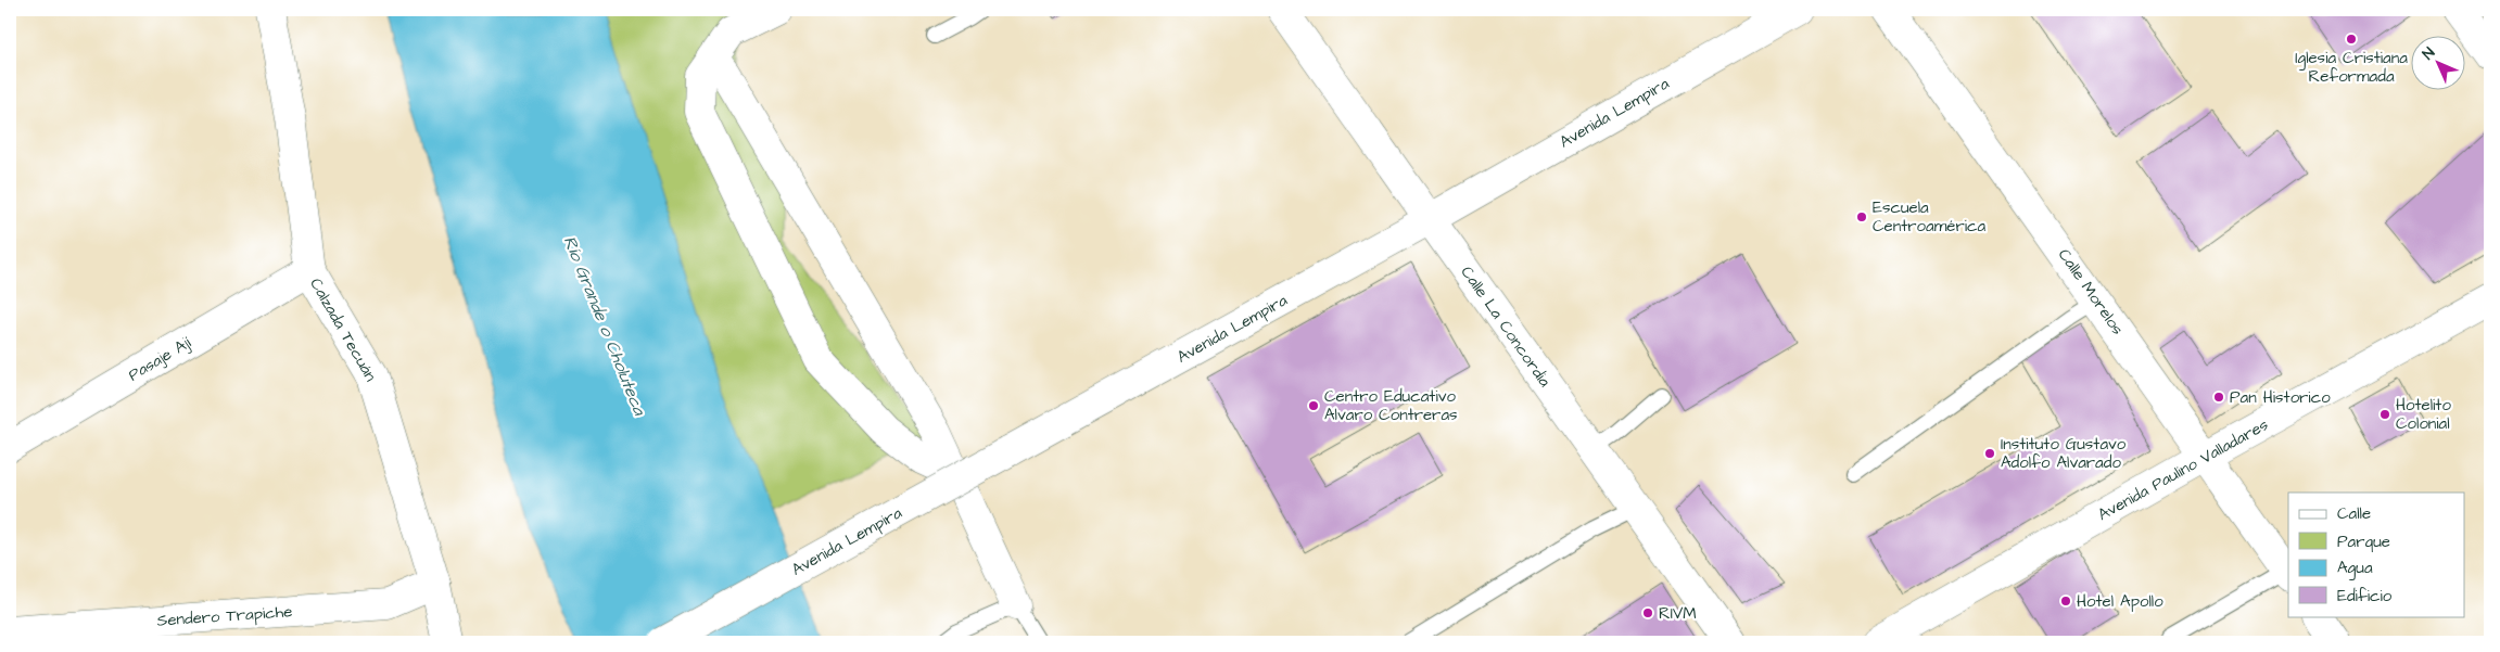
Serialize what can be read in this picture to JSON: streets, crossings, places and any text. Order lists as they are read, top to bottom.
{
  "streets": {
    "street": [
      "Avenida Lempira",
      "Calle Morelos",
      "Calle La Concordia",
      "Calzada Tecuán",
      "Pasaje Ají",
      "Avenida Paulino Valladares",
      "Sendero Trapiche"
    ]
  },
  "crossings": [
    ["Avenida Lempira", "Calle La Concordia"],
    ["Calle Morelos", "Avenida Paulino Valladares"],
    ["Calzada Tecuán", "Pasaje Ají"],
    ["Calzada Tecuán", "Sendero Trapiche"]
  ],
  "water": ["Río Grande o Choluteca"],
  "places": [
    "Iglesia Cristiana Reformada",
    "Escuela Centroamérica",
    "Pan Historico",
    "Centro Educativo Alvaro Contreras",
    "Hotelito Colonial",
    "Instituto Gustavo Adolfo Alvarado",
    "Hotel Apollo",
    "RIVM"
  ],
  "legend": [
    "Calle",
    "Parque",
    "Agua",
    "Edificio"
  ],
  "north": "top left"
}
